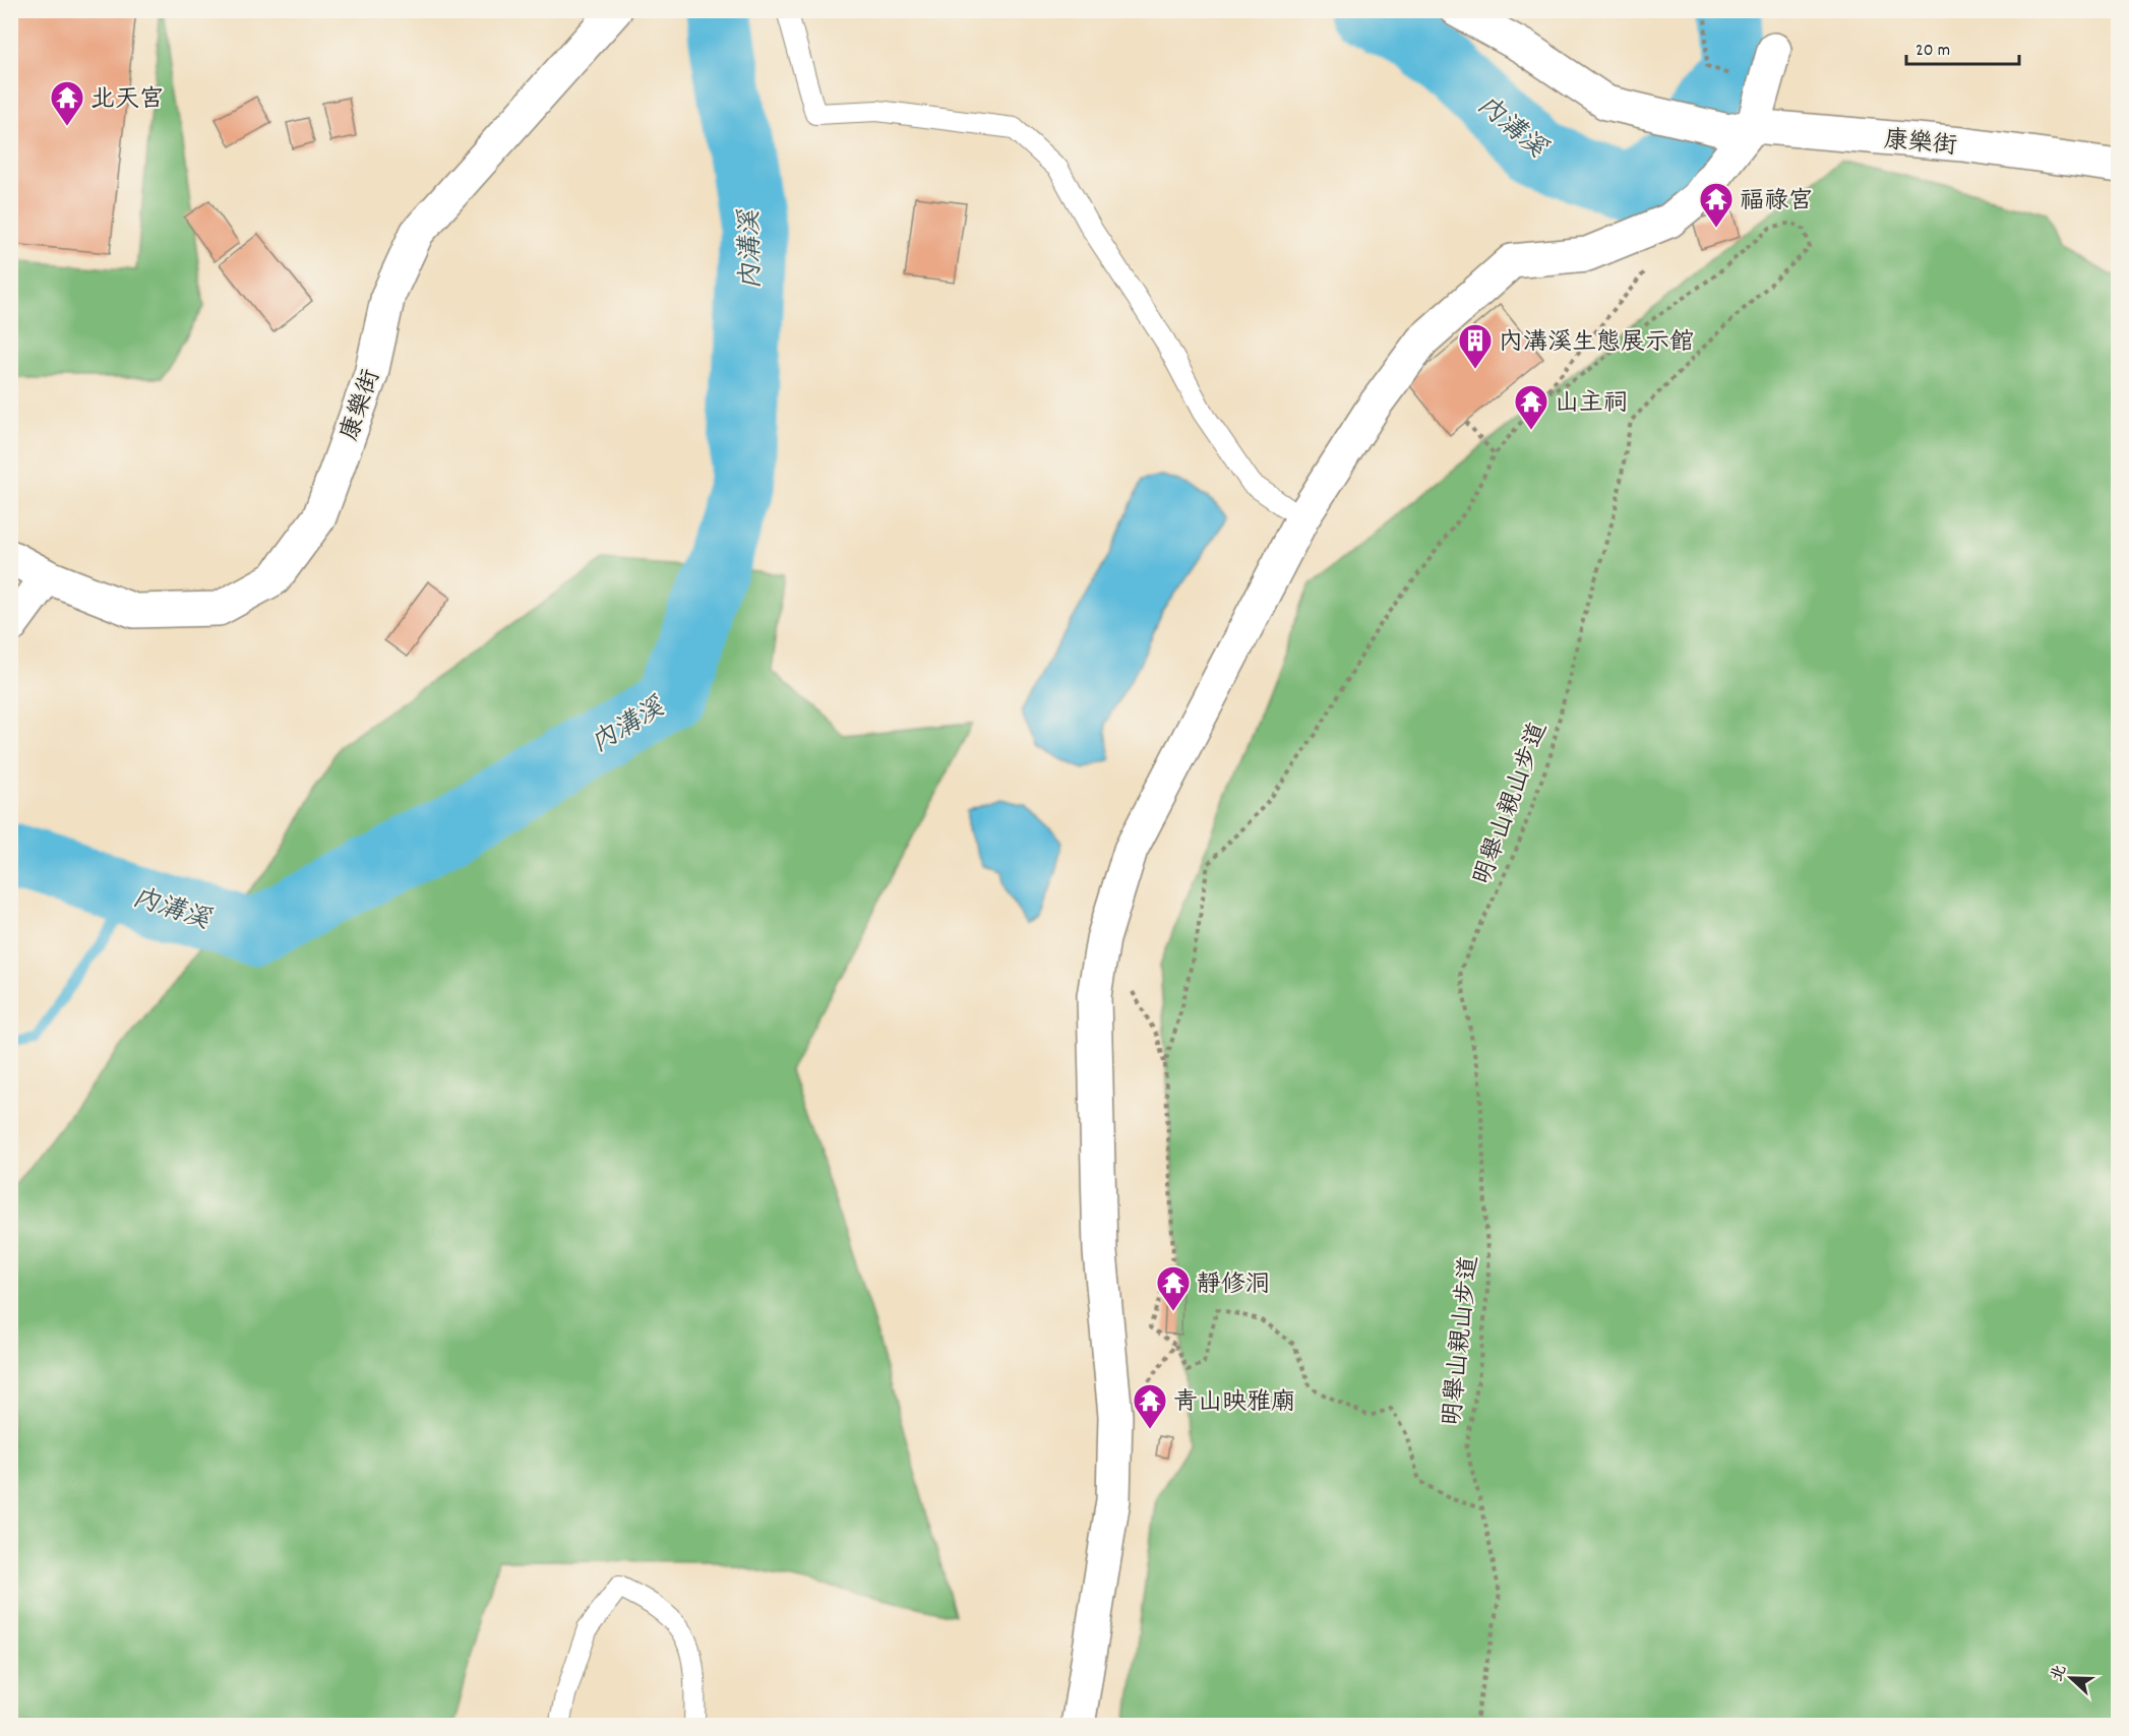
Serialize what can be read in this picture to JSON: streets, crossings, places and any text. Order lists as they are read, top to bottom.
{
  "streets": {
    "street": ["康樂街"],
    "path": ["明舉山親山步道"]
  },
  "water": ["內溝溪"],
  "places": {
    "temple": [
      "北天宮",
      "福祿宮",
      "山主祠",
      "靜修洞",
      "青山映雅廟"
    ],
    "building": ["內溝溪生態展示館"]
  },
  "scale_bar": "20 m",
  "north": "left"
}
